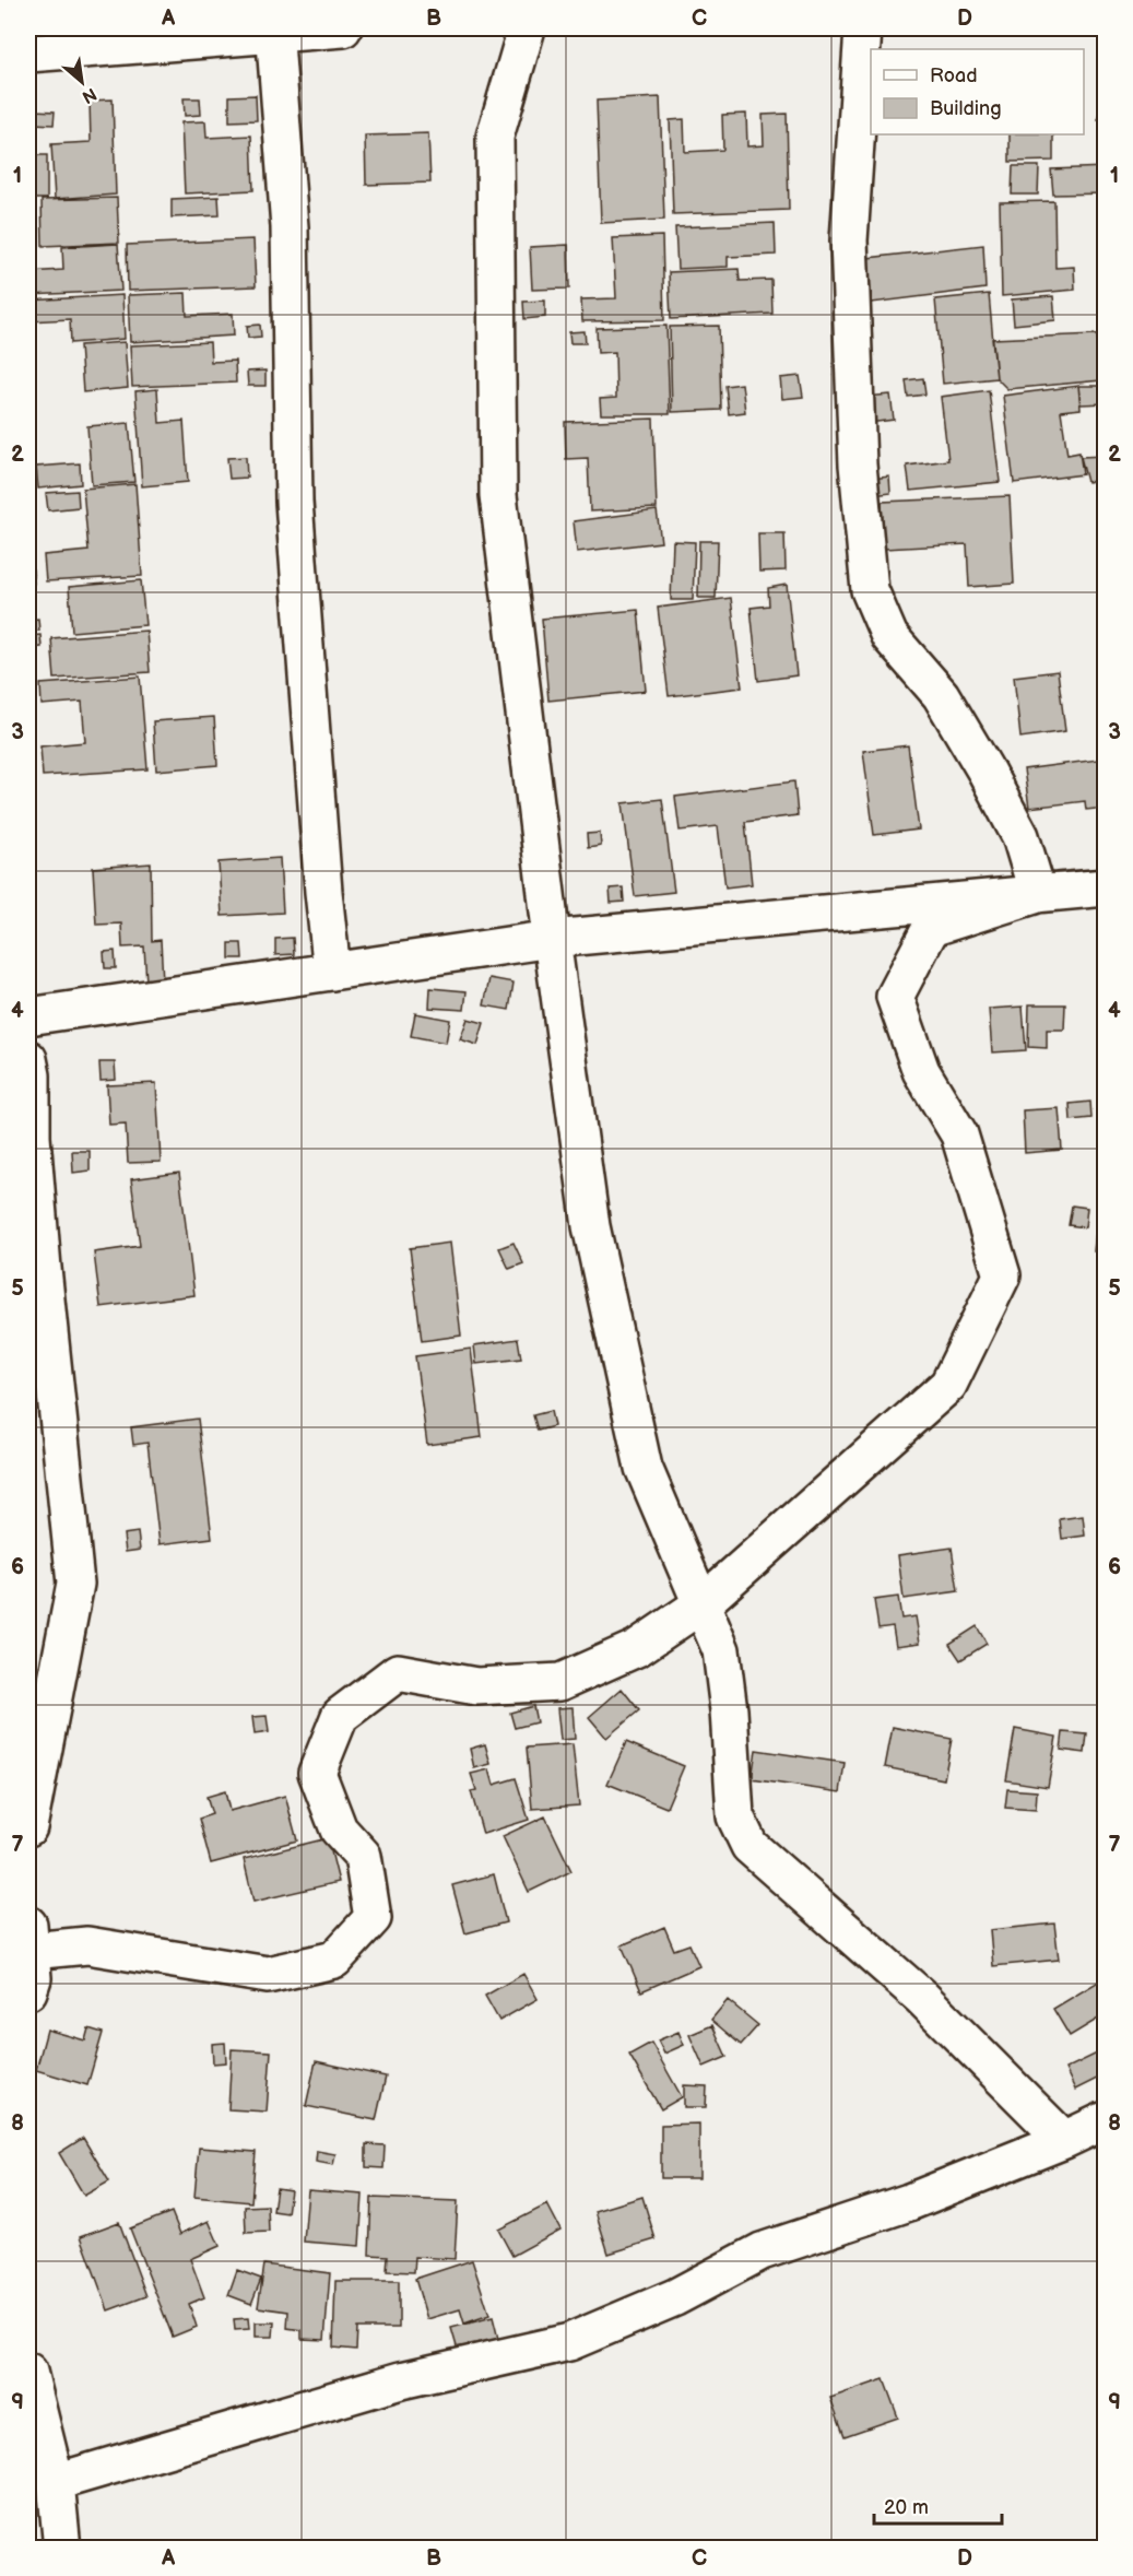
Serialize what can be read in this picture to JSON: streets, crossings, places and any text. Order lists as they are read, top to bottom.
{
  "legend": ["Road", "Building"],
  "scale_bar": "20 m",
  "north": "bottom right",
  "grid": {
    "columns": [
      "A",
      "B",
      "C",
      "D"
    ],
    "rows": [
      "1",
      "2",
      "3",
      "4",
      "5",
      "6",
      "7",
      "8",
      "9"
    ]
  }
}
